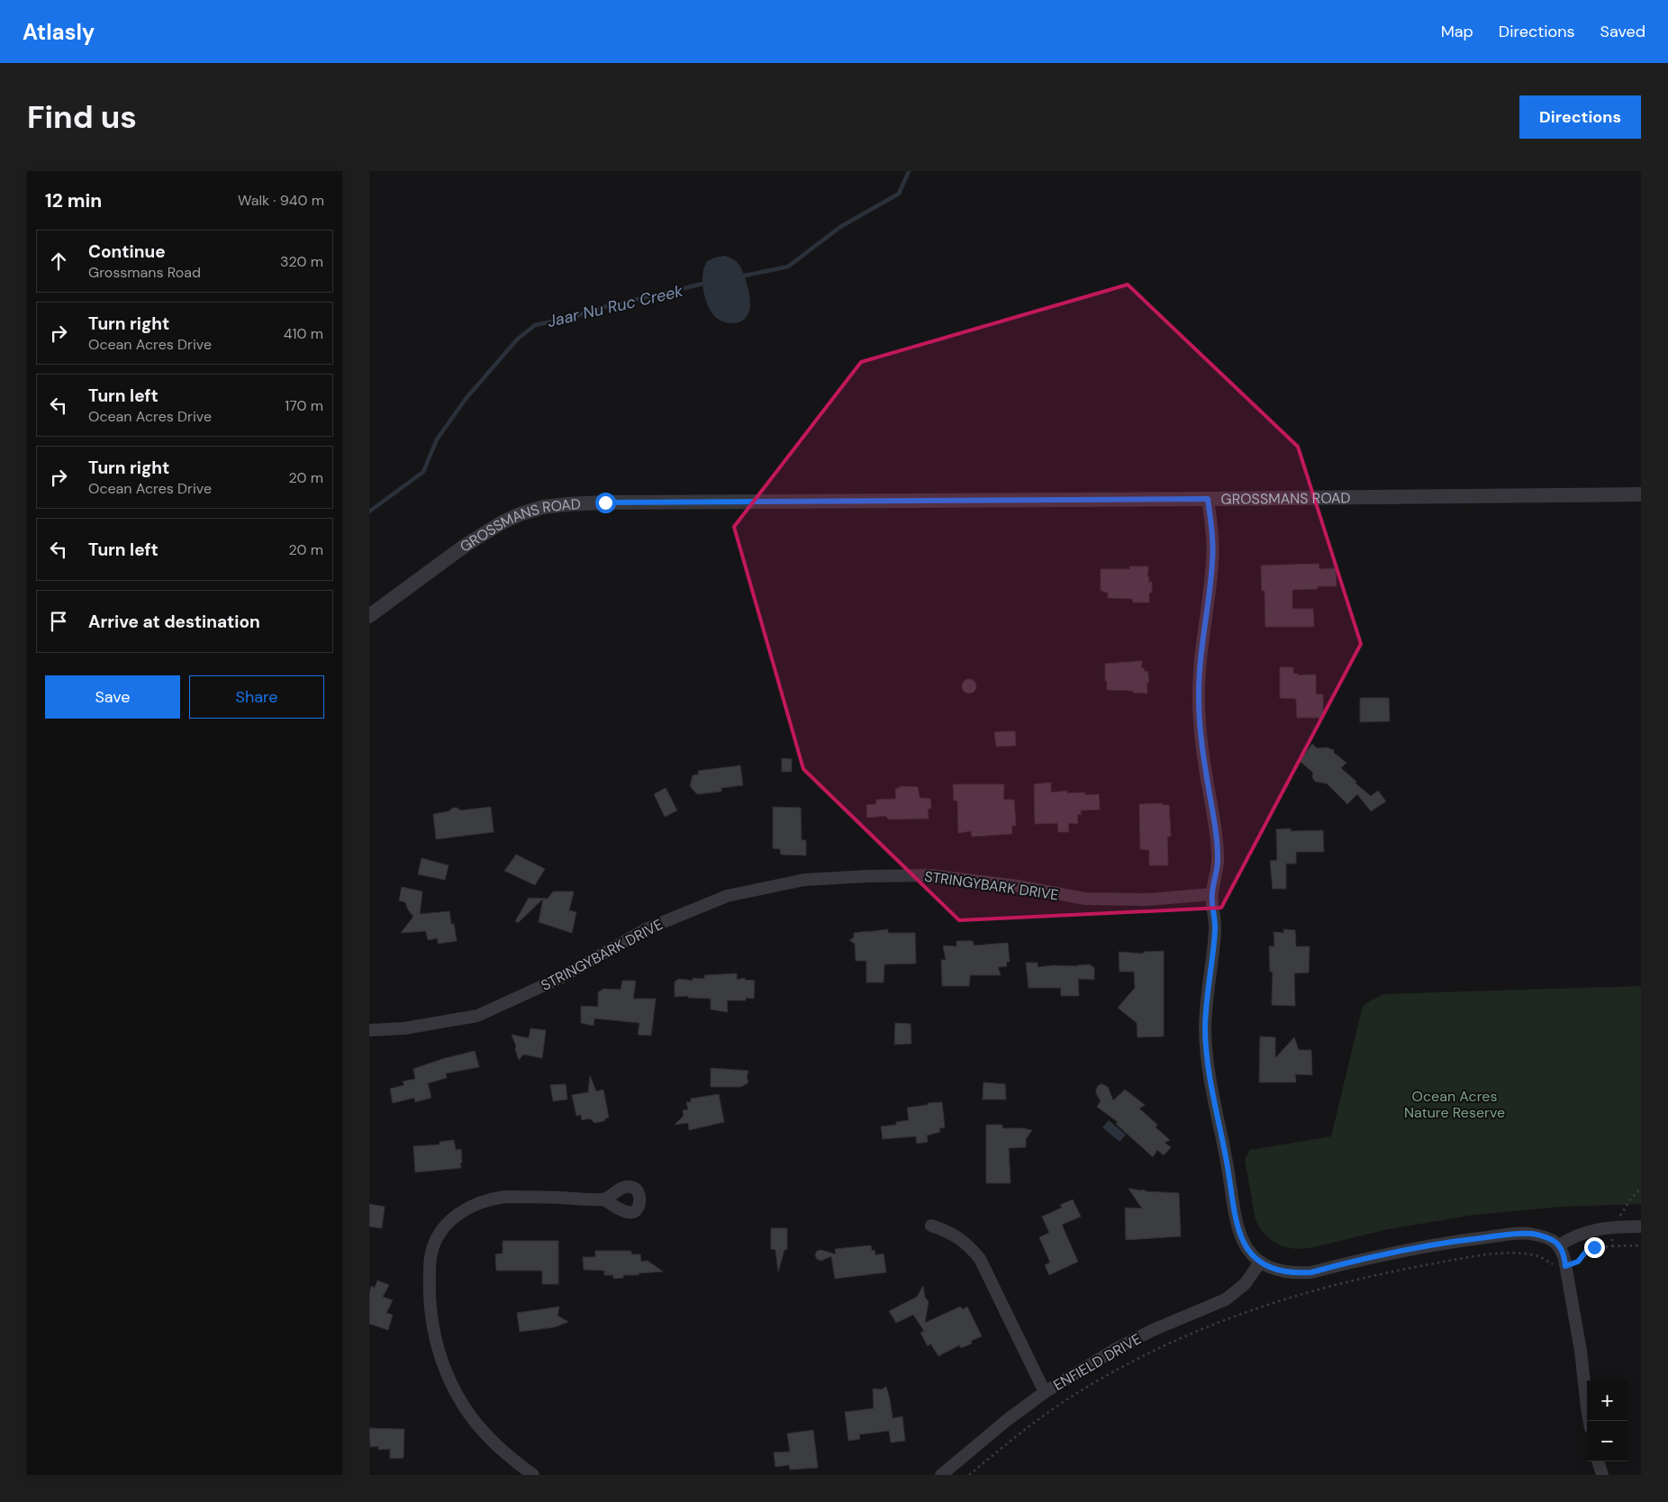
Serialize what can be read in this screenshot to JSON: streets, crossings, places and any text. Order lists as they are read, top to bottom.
{
  "streets": {
    "street": ["GROSSMANS ROAD", "STRINGYBARK DRIVE", "ENFIELD DRIVE"]
  },
  "water": ["Jaar Nu Ruc Creek"],
  "parks": ["Ocean Acres Nature Reserve"],
  "page": {
    "header": "Atlasly",
    "nav": ["Map", "Directions", "Saved"],
    "buttons": [
      "Directions",
      ["Save", "Share"]
    ],
    "title": "Find us",
    "heading": ["12 min", "Walk · 940 m"],
    "list": [
      ["Continue", "Grossmans Road", "320 m"],
      ["Turn right", "Ocean Acres Drive", "410 m"],
      ["Turn left", "Ocean Acres Drive", "170 m"],
      ["Turn right", "Ocean Acres Drive", "20 m"],
      ["Turn left", "20 m"],
      "Arrive at destination"
    ],
    "map_buttons": ["+", "−"]
  }
}
